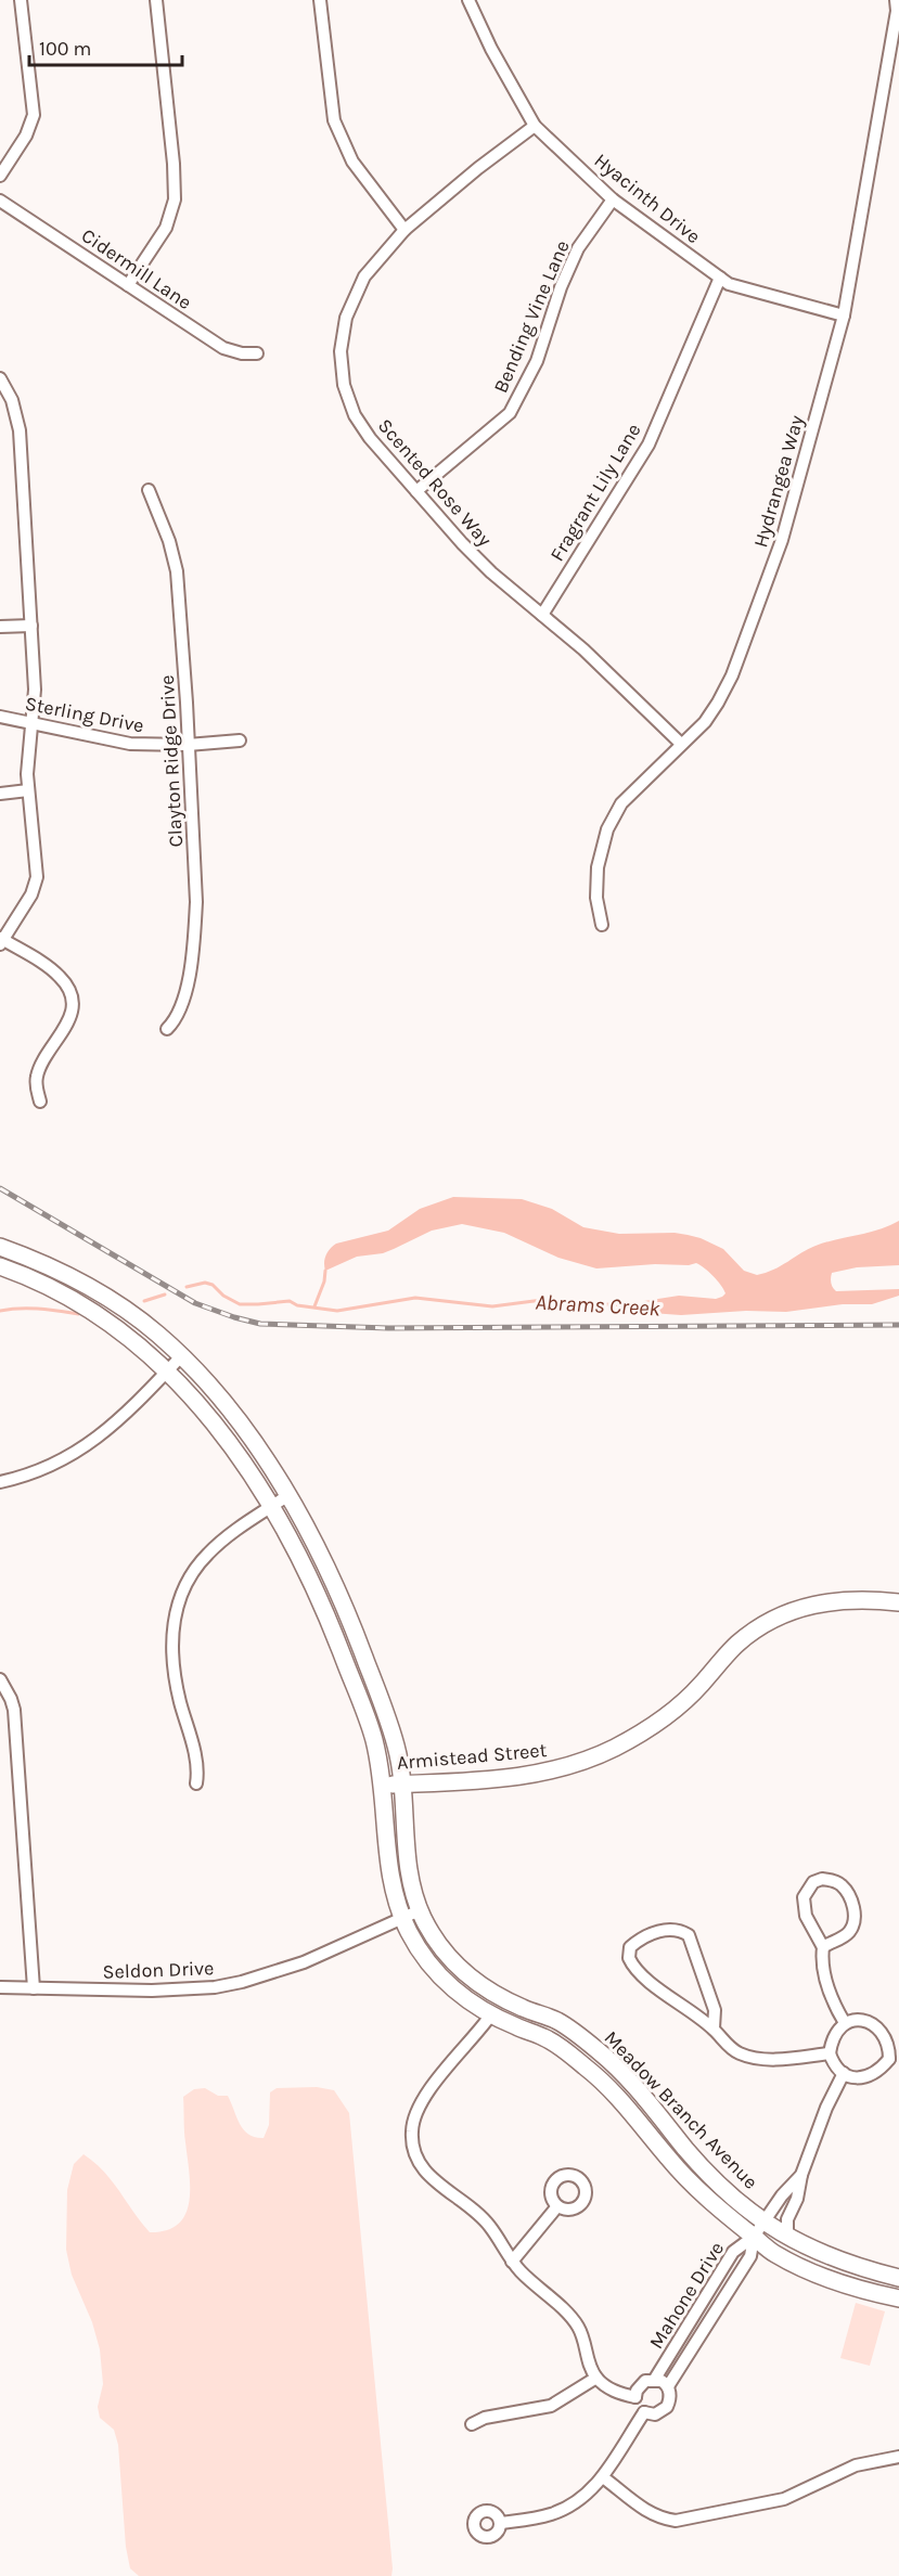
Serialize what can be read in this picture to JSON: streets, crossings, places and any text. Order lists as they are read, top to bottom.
{
  "streets": {
    "main road": ["Armistead Street", "Meadow Branch Avenue"],
    "street": [
      "Hyacinth Drive",
      "Cidermill Lane",
      "Bending Vine Lane",
      "Hydrangea Way",
      "Scented Rose Way",
      "Fragrant Lily Lane",
      "Sterling Drive",
      "Clayton Ridge Drive",
      "Seldon Drive",
      "Mahone Drive"
    ]
  },
  "crossings": [
    ["Hyacinth Drive", "Bending Vine Lane"],
    ["Hyacinth Drive", "Hydrangea Way"],
    ["Hyacinth Drive", "Scented Rose Way"],
    ["Hyacinth Drive", "Fragrant Lily Lane"],
    ["Bending Vine Lane", "Scented Rose Way"],
    ["Hydrangea Way", "Scented Rose Way"],
    ["Scented Rose Way", "Fragrant Lily Lane"],
    ["Sterling Drive", "Clayton Ridge Drive"],
    ["Armistead Street", "Meadow Branch Avenue"],
    ["Seldon Drive", "Meadow Branch Avenue"],
    ["Meadow Branch Avenue", "Mahone Drive"]
  ],
  "water": ["Abrams Creek"],
  "scale_bar": "100 m"
}
